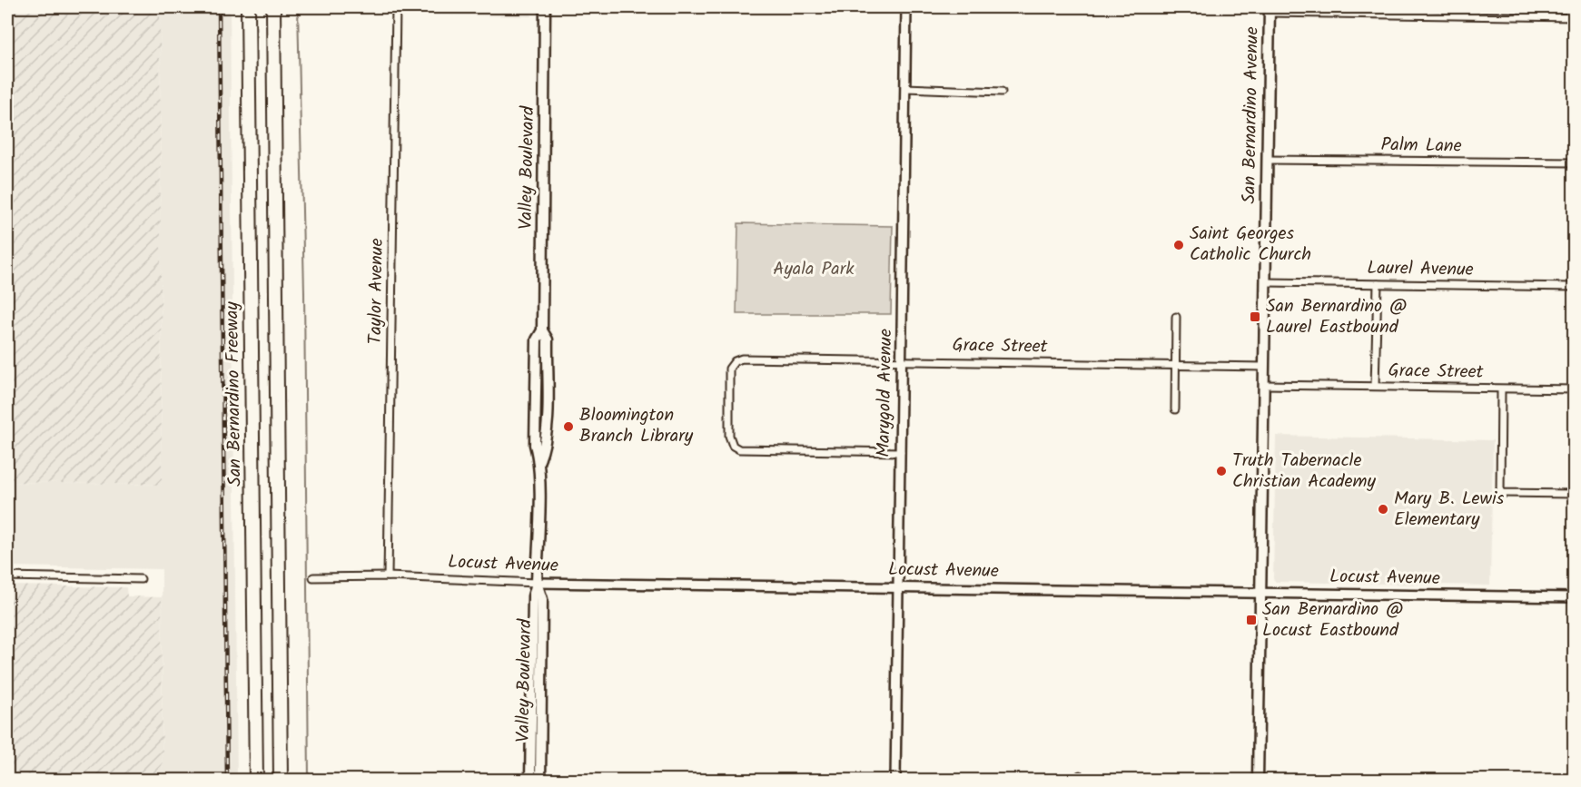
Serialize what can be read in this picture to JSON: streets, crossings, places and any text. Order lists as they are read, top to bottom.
{
  "streets": {
    "highway": ["San Bernardino Freeway"],
    "main road": ["San Bernardino Avenue", "Valley Boulevard"],
    "street": [
      "Palm Lane",
      "Laurel Avenue",
      "Taylor Avenue",
      "Grace Street",
      "Marygold Avenue",
      "Locust Avenue"
    ]
  },
  "crossings": [
    ["San Bernardino Avenue", "Palm Lane"],
    ["San Bernardino Avenue", "Laurel Avenue"],
    ["San Bernardino Avenue", "Grace Street"],
    ["San Bernardino Avenue", "Locust Avenue"],
    ["Valley Boulevard", "Locust Avenue"],
    ["Taylor Avenue", "Locust Avenue"],
    ["Grace Street", "Marygold Avenue"],
    ["Marygold Avenue", "Locust Avenue"]
  ],
  "parks": ["Ayala Park"],
  "places": {
    "other": [
      "Saint Georges Catholic Church",
      "Bloomington Branch Library",
      "Truth Tabernacle Christian Academy",
      "Mary B. Lewis Elementary"
    ],
    "transit": ["San Bernardino @ Laurel Eastbound", "San Bernardino @ Locust Eastbound"]
  }
}
